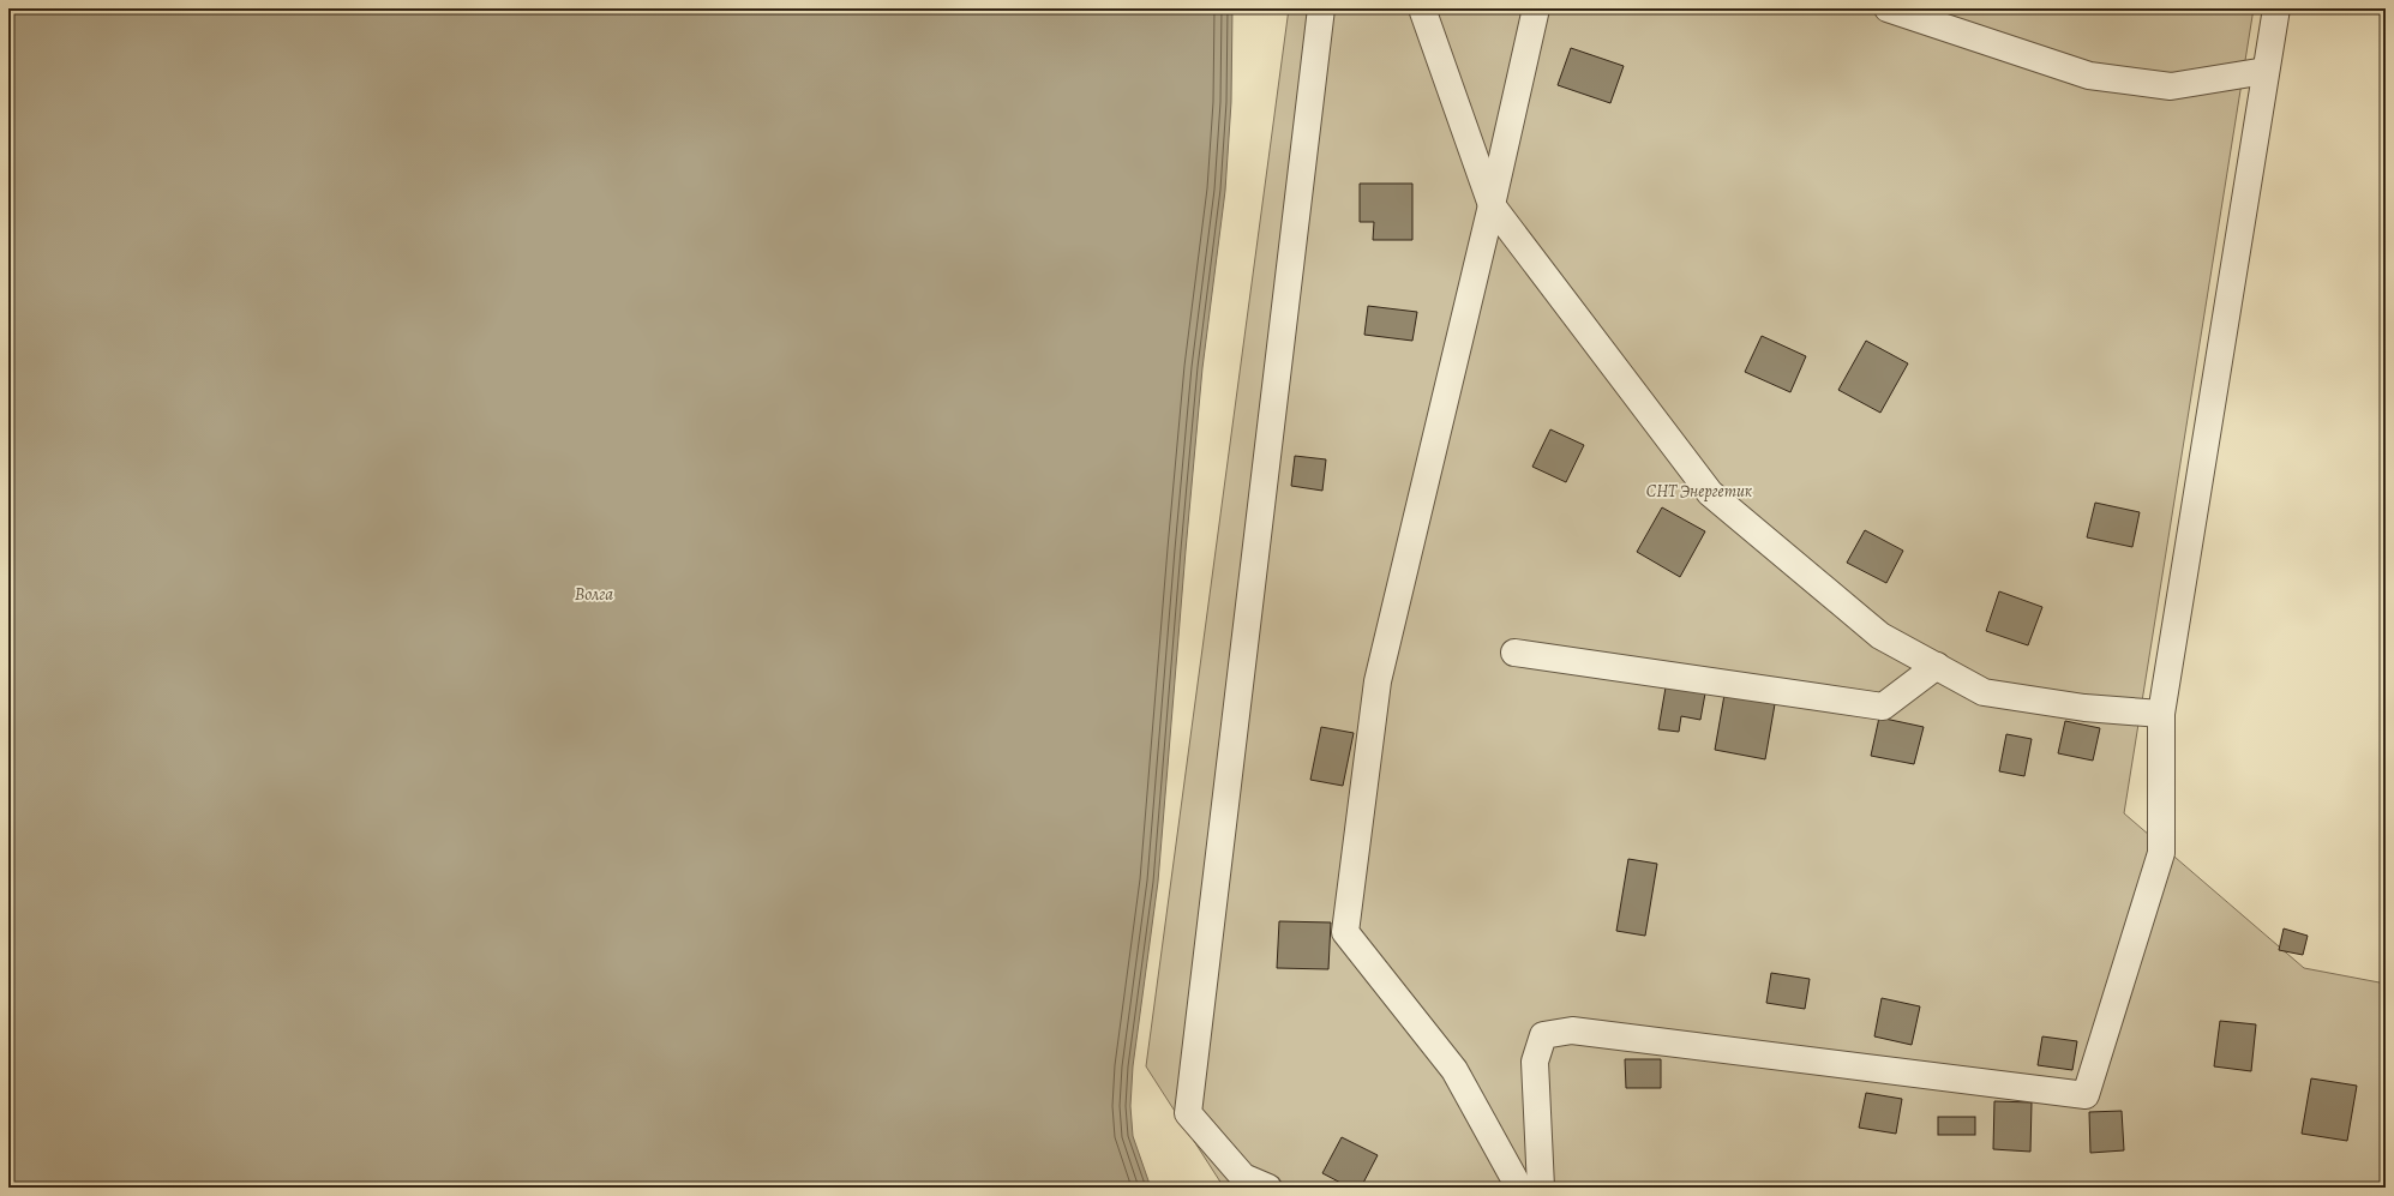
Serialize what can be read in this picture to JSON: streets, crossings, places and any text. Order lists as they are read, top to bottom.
{
  "water": ["Волга"],
  "parks": ["СНТ Энергетик"]
}
